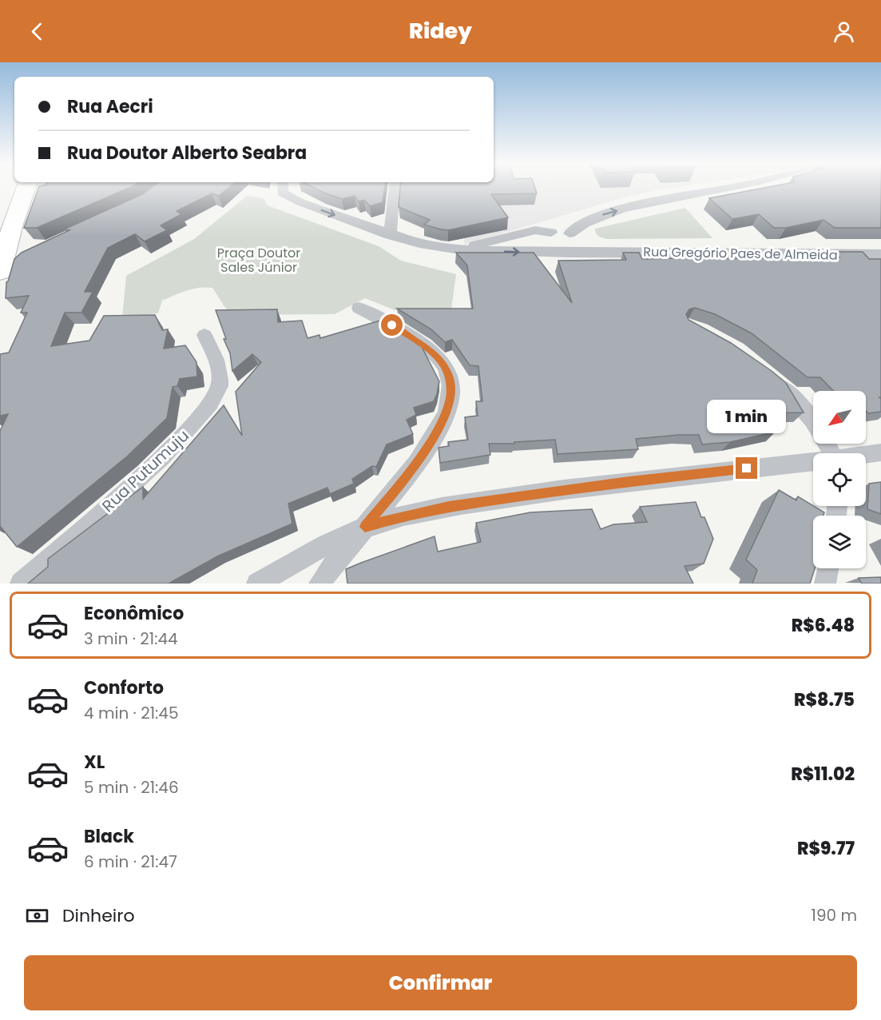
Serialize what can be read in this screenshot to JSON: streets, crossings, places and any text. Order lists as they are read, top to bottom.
{
  "streets": {
    "street": ["Rua Gregório Paes de Almeida", "Rua Putumuju"]
  },
  "parks": ["Praça Doutor Sales Júnior"],
  "north": "bottom left",
  "page": {
    "header": "Ridey",
    "banner": ["Rua Aecri", "Rua Doutor Alberto Seabra"],
    "bubble": "1 min",
    "list": [
      {
        "name": "Econômico",
        "note": "3 min · 21:44",
        "value": "R$6.48"
      },
      {
        "name": "Conforto",
        "note": "4 min · 21:45",
        "value": "R$8.75"
      },
      {
        "name": "XL",
        "note": "5 min · 21:46",
        "value": "R$11.02"
      },
      {
        "name": "Black",
        "note": "6 min · 21:47",
        "value": "R$9.77"
      }
    ],
    "pay": ["Dinheiro", "190 m"],
    "buttons": "Confirmar"
  }
}
